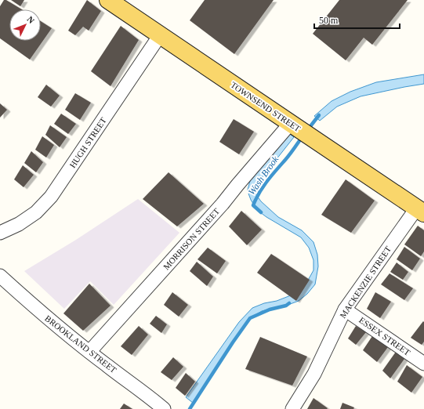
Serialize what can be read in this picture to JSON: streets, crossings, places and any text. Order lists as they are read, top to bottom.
{
  "streets": {
    "main road": ["TOWNSEND STREET"],
    "street": [
      "HUGH STREET",
      "MORRISON STREET",
      "MACKENZIE STREET",
      "ESSEX STREET",
      "BROOKLAND STREET"
    ]
  },
  "crossings": [
    ["TOWNSEND STREET", "HUGH STREET"],
    ["TOWNSEND STREET", "MORRISON STREET"],
    ["TOWNSEND STREET", "MACKENZIE STREET"],
    ["MORRISON STREET", "BROOKLAND STREET"],
    ["MACKENZIE STREET", "ESSEX STREET"]
  ],
  "water": ["Wash Brook"],
  "scale_bar": "50 m",
  "north": "top right"
}
